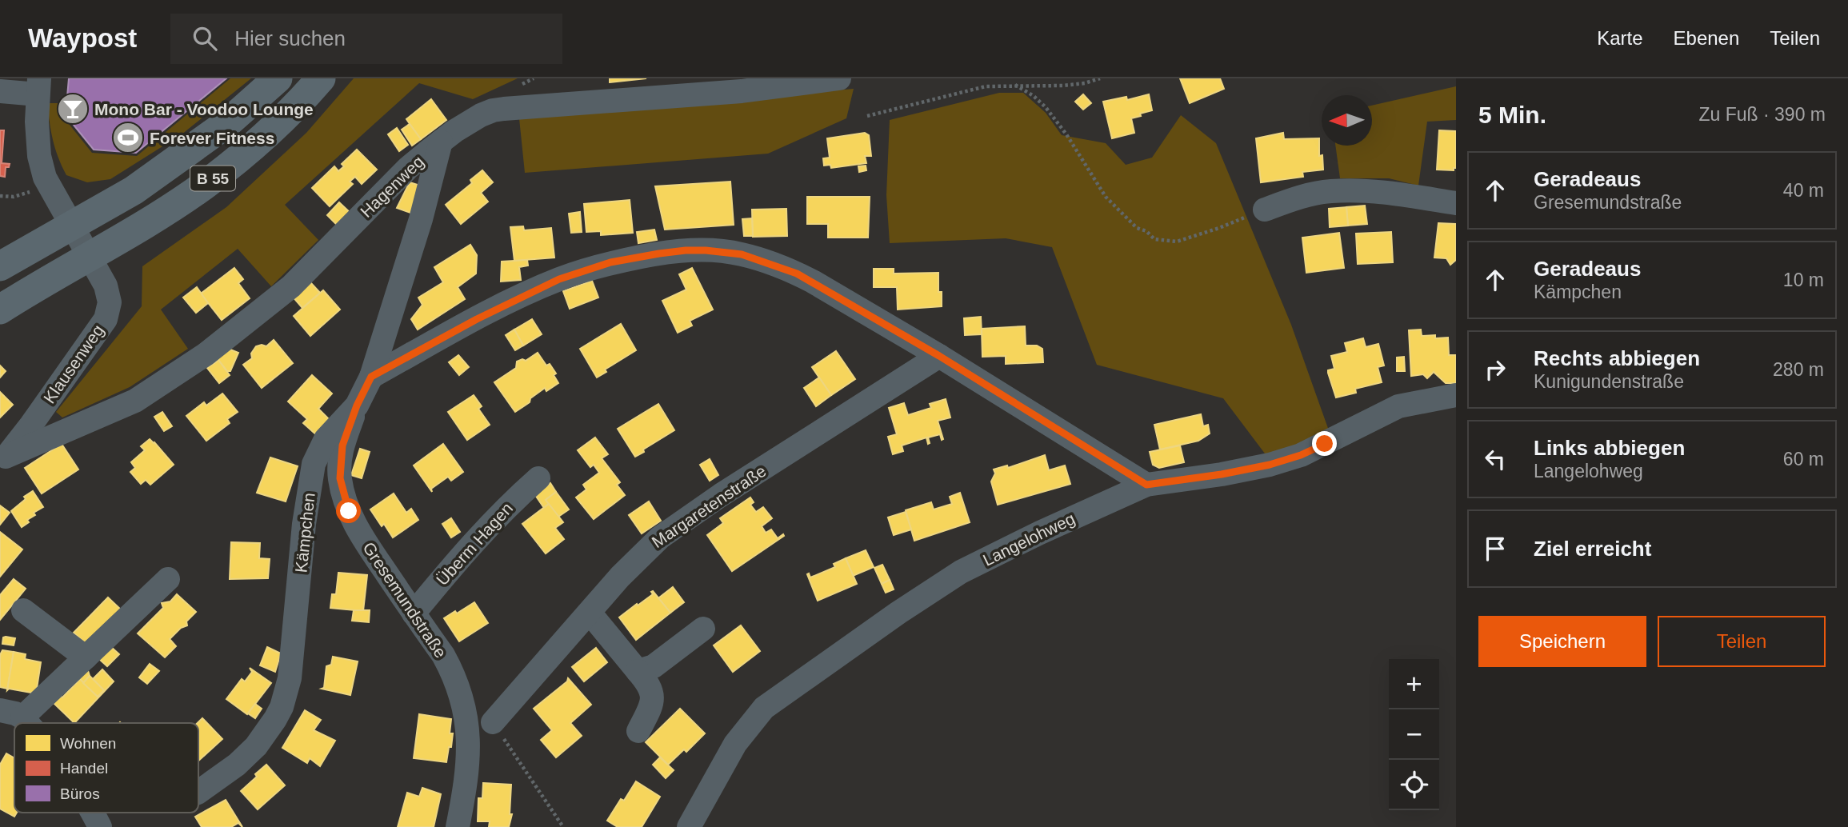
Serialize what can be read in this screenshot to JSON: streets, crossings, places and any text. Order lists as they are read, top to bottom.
{
  "streets": {
    "main road": ["B 55"],
    "street": [
      "Hagenweg",
      "Klausenweg",
      "Margaretenstraße",
      "Kämpchen",
      "Langelohweg",
      "Überm Hagen",
      "Gresemundstraße"
    ]
  },
  "crossings": [
    ["B 55", "Klausenweg"],
    ["Hagenweg", "Klausenweg"],
    ["Hagenweg", "Kämpchen"],
    ["Kämpchen", "Gresemundstraße"],
    ["Überm Hagen", "Gresemundstraße"]
  ],
  "places": {
    "bar": ["Mono Bar - Voodoo Lounge"],
    "sports": ["Forever Fitness"]
  },
  "legend": ["Wohnen", "Handel", "Büros"],
  "north": "left",
  "page": {
    "header": "Waypost",
    "search": "Hier suchen",
    "nav": ["Karte", "Ebenen", "Teilen"],
    "heading": ["5 Min.", "Zu Fuß · 390 m"],
    "list": [
      ["Geradeaus", "Gresemundstraße", "40 m"],
      ["Geradeaus", "Kämpchen", "10 m"],
      ["Rechts abbiegen", "Kunigundenstraße", "280 m"],
      ["Links abbiegen", "Langelohweg", "60 m"],
      "Ziel erreicht"
    ],
    "buttons": ["Speichern", "Teilen"],
    "map_buttons": ["+", "−"]
  }
}
